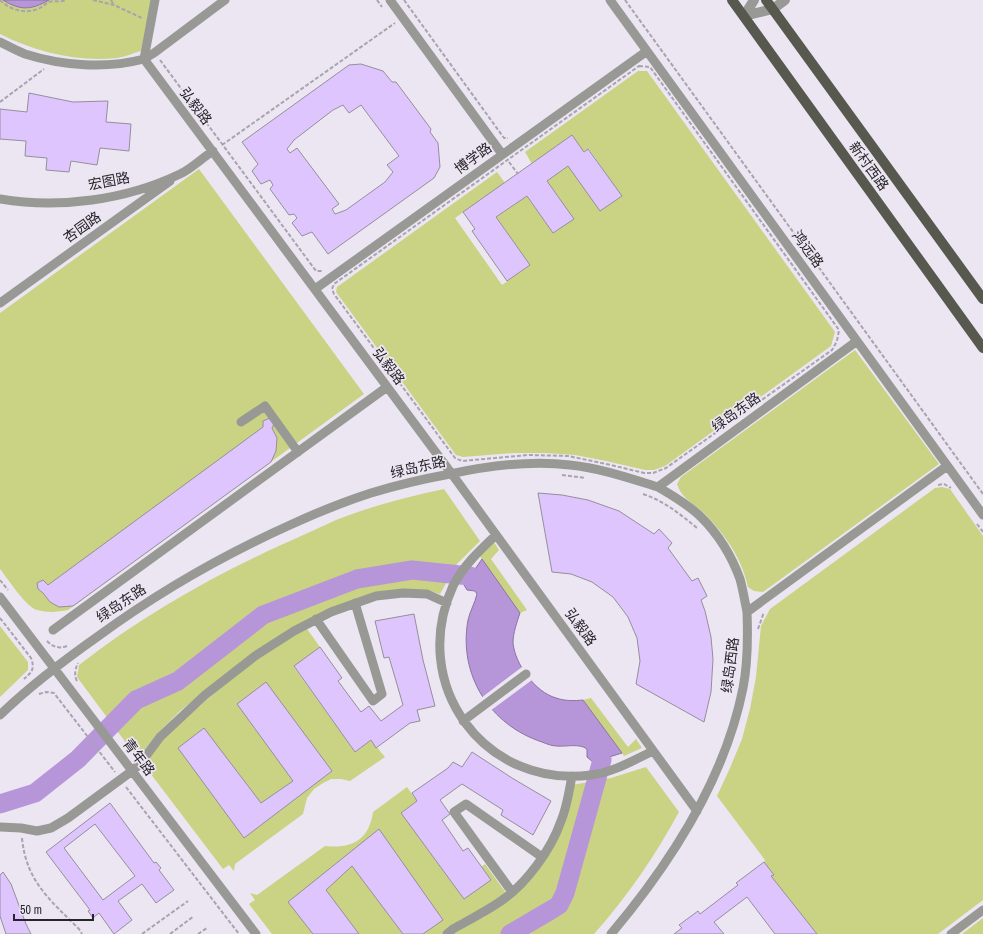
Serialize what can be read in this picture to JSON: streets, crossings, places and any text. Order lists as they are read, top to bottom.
{
  "streets": {
    "main road": ["新村西路"],
    "street": [
      "弘毅路",
      "博学路",
      "宏图路",
      "杏园路",
      "鸿远路",
      "绿岛东路",
      "绿岛西路",
      "青年路"
    ]
  },
  "crossings": [
    ["弘毅路", "博学路"],
    ["弘毅路", "宏图路"],
    ["弘毅路", "绿岛东路"],
    ["弘毅路", "绿岛西路"],
    ["博学路", "鸿远路"],
    ["宏图路", "杏园路"],
    ["鸿远路", "绿岛东路"],
    ["绿岛东路", "绿岛西路"],
    ["绿岛东路", "青年路"]
  ],
  "scale_bar": "50 m"
}
